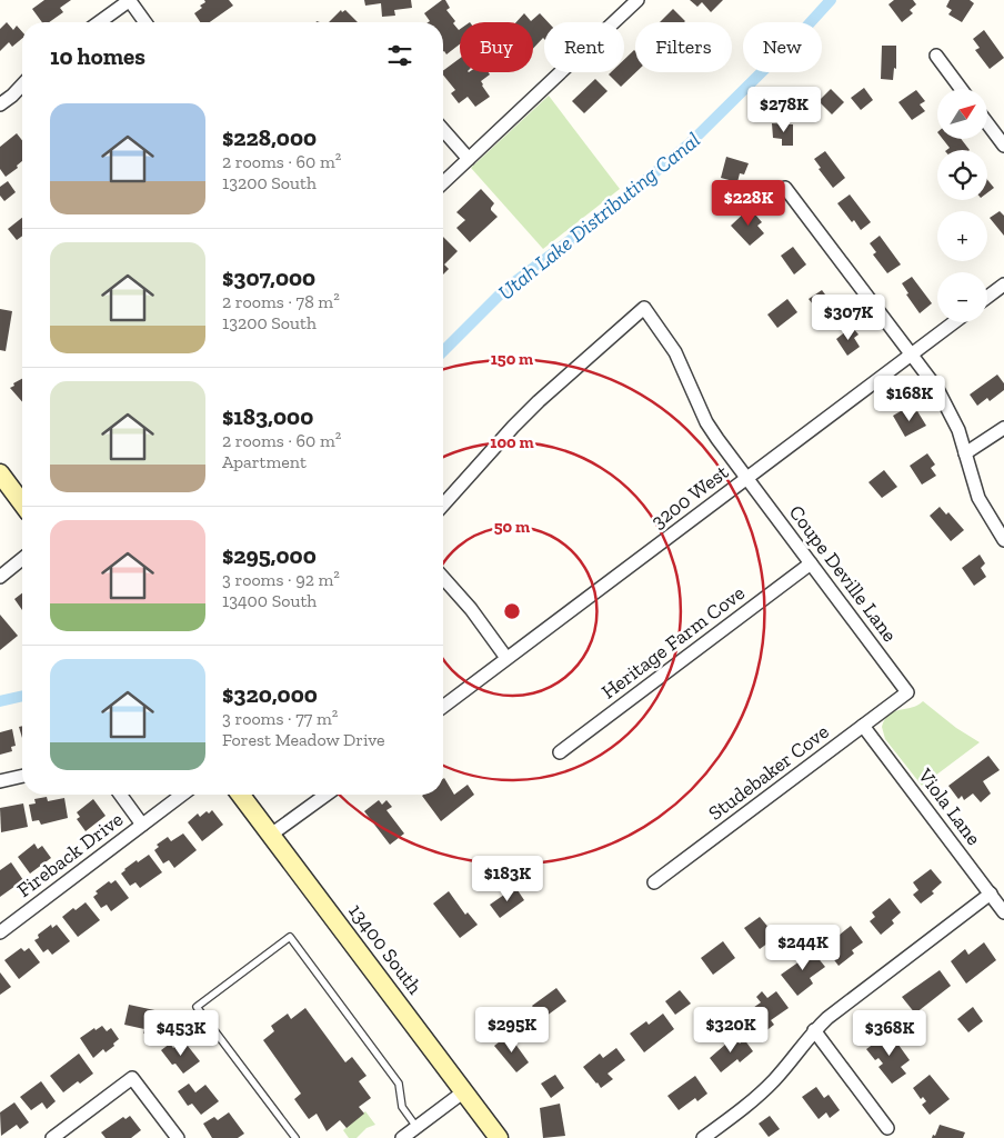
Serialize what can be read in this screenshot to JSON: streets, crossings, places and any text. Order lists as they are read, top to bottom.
{
  "streets": {
    "main road": ["13400 South"],
    "street": [
      "3200 West",
      "Coupe Deville Lane",
      "Heritage Farm Cove",
      "Studebaker Cove",
      "Viola Lane",
      "Fireback Drive"
    ]
  },
  "crossings": [
    ["3200 West", "Coupe Deville Lane"],
    ["Coupe Deville Lane", "Heritage Farm Cove"],
    ["Coupe Deville Lane", "Studebaker Cove"],
    ["Studebaker Cove", "Viola Lane"]
  ],
  "water": ["Utah Lake Distributing Canal"],
  "north": "top right",
  "page": {
    "chip": [
      "Buy",
      "Rent",
      "Filters",
      "New"
    ],
    "heading": "10 homes",
    "price": [
      "$278K",
      "$228K",
      "$307K",
      "$168K",
      "$183K",
      "$244K",
      "$295K",
      "$320K",
      "$453K",
      "$368K"
    ],
    "map_buttons": ["+", "−"],
    "list": [
      {
        "name": "$228,000",
        "note": "2 rooms · 60 m² · 13200 South"
      },
      {
        "name": "$307,000",
        "note": "2 rooms · 78 m² · 13200 South"
      },
      {
        "name": "$183,000",
        "note": "2 rooms · 60 m² · Apartment"
      },
      {
        "name": "$295,000",
        "note": "3 rooms · 92 m² · 13400 South"
      },
      {
        "name": "$320,000",
        "note": "3 rooms · 77 m² · Forest Meadow Drive"
      }
    ]
  },
  "rings": ["150 m", "100 m", "50 m"]
}
